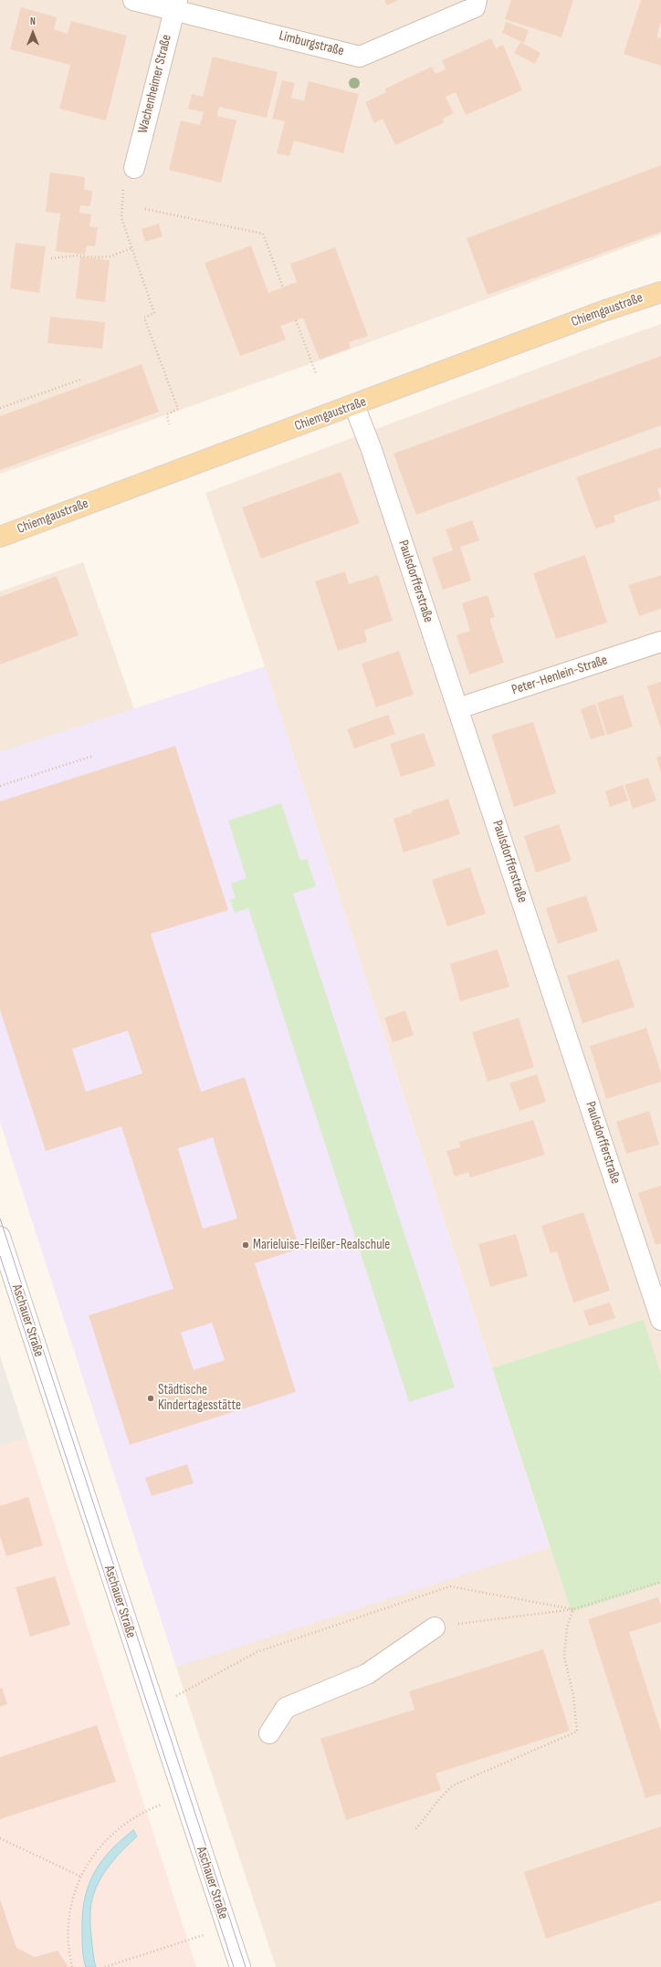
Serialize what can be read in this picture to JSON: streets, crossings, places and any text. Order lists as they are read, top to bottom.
{
  "streets": {
    "main road": ["Chiemgaustraße"],
    "street": [
      "Limburgstraße",
      "Wachenheimer Straße",
      "Paulsdorfferstraße",
      "Peter-Henlein-Straße",
      "Aschauer Straße"
    ]
  },
  "crossings": [
    ["Limburgstraße", "Wachenheimer Straße"],
    ["Chiemgaustraße", "Paulsdorfferstraße"],
    ["Paulsdorfferstraße", "Peter-Henlein-Straße"]
  ],
  "places": ["Marieluise-Fleißer-Realschule", "Städtische Kindertagesstätte"],
  "north": "top"
}
